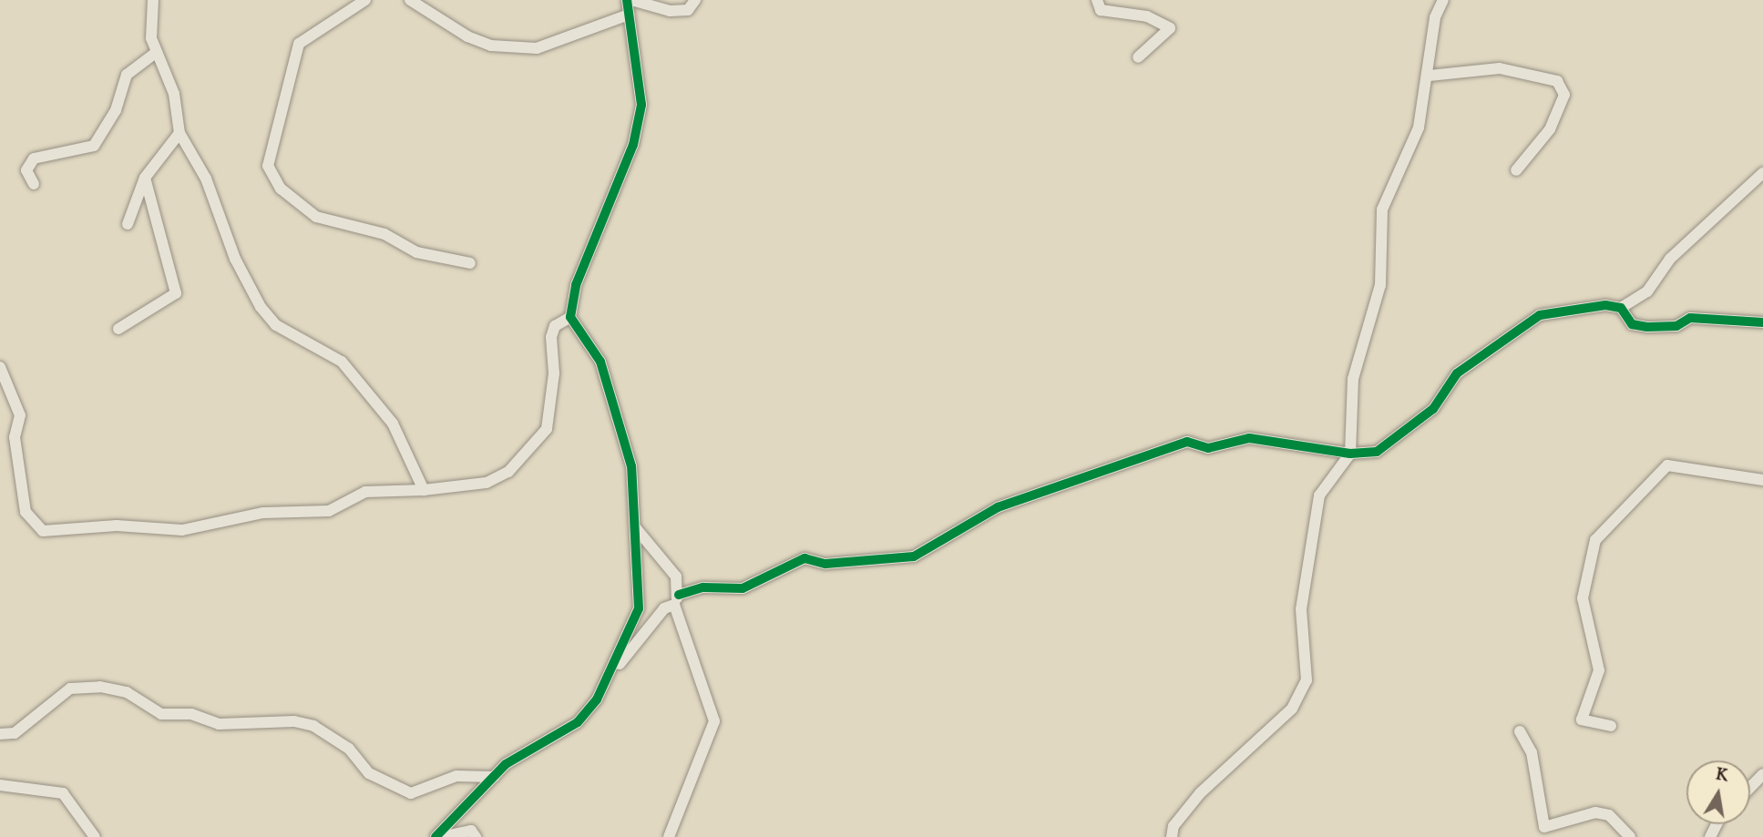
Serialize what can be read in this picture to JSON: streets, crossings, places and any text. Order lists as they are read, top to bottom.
{
  "north": "top"
}
